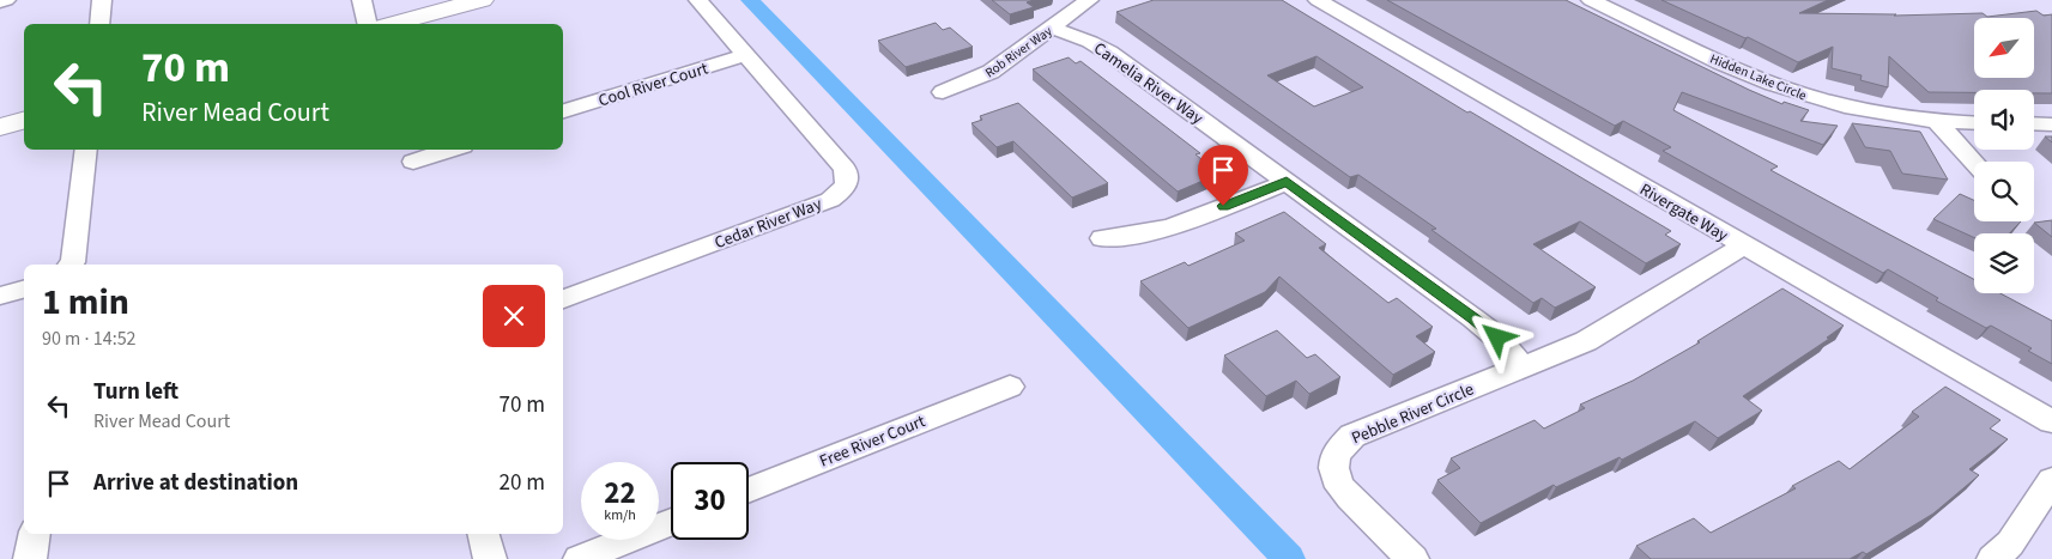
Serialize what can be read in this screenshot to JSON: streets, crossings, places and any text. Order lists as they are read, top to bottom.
{
  "streets": {
    "street": [
      "Rob River Way",
      "Hidden Lake Circle",
      "Camelia River Way",
      "Cool River Court",
      "Rivergate Way",
      "Cedar River Way",
      "Pebble River Circle",
      "Free River Court"
    ]
  },
  "crossings": [
    ["Rob River Way", "Camelia River Way"],
    ["Camelia River Way", "Pebble River Circle"],
    ["Cool River Court", "Cedar River Way"],
    ["Rivergate Way", "Pebble River Circle"]
  ],
  "north": "bottom left",
  "page": {
    "turn": ["70 m", "River Mead Court"],
    "heading": ["1 min", "90 m · 14:52"],
    "list": [
      {
        "name": "Turn left",
        "note": "River Mead Court",
        "value": "70 m"
      },
      {
        "name": "Arrive at destination",
        "value": "20 m"
      }
    ],
    "speed": "22 km/h",
    "limit": "30"
  }
}
